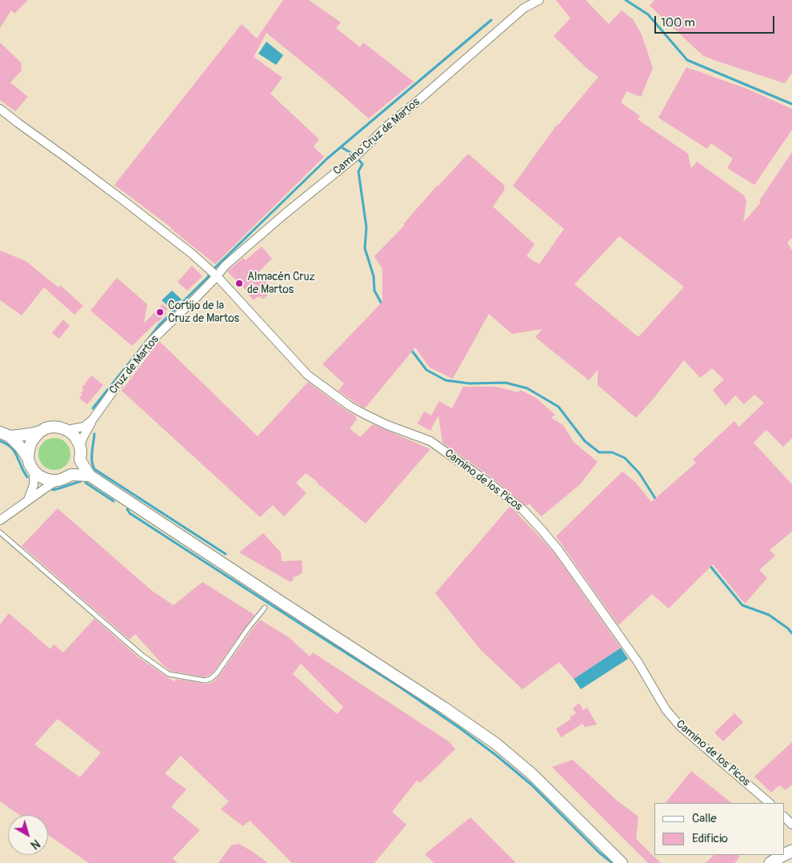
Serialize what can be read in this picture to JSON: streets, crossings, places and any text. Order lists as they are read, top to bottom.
{
  "streets": {
    "street": ["Camino Cruz de Martos", "Cruz de Martos", "Camino de los Picos"]
  },
  "crossings": [
    ["Camino Cruz de Martos", "Cruz de Martos"],
    ["Camino Cruz de Martos", "Camino de los Picos"],
    ["Cruz de Martos", "Camino de los Picos"]
  ],
  "places": ["Almacén Cruz de Martos", "Cortijo de la Cruz de Martos"],
  "legend": ["Calle", "Edificio"],
  "scale_bar": "100 m",
  "north": "bottom right"
}
